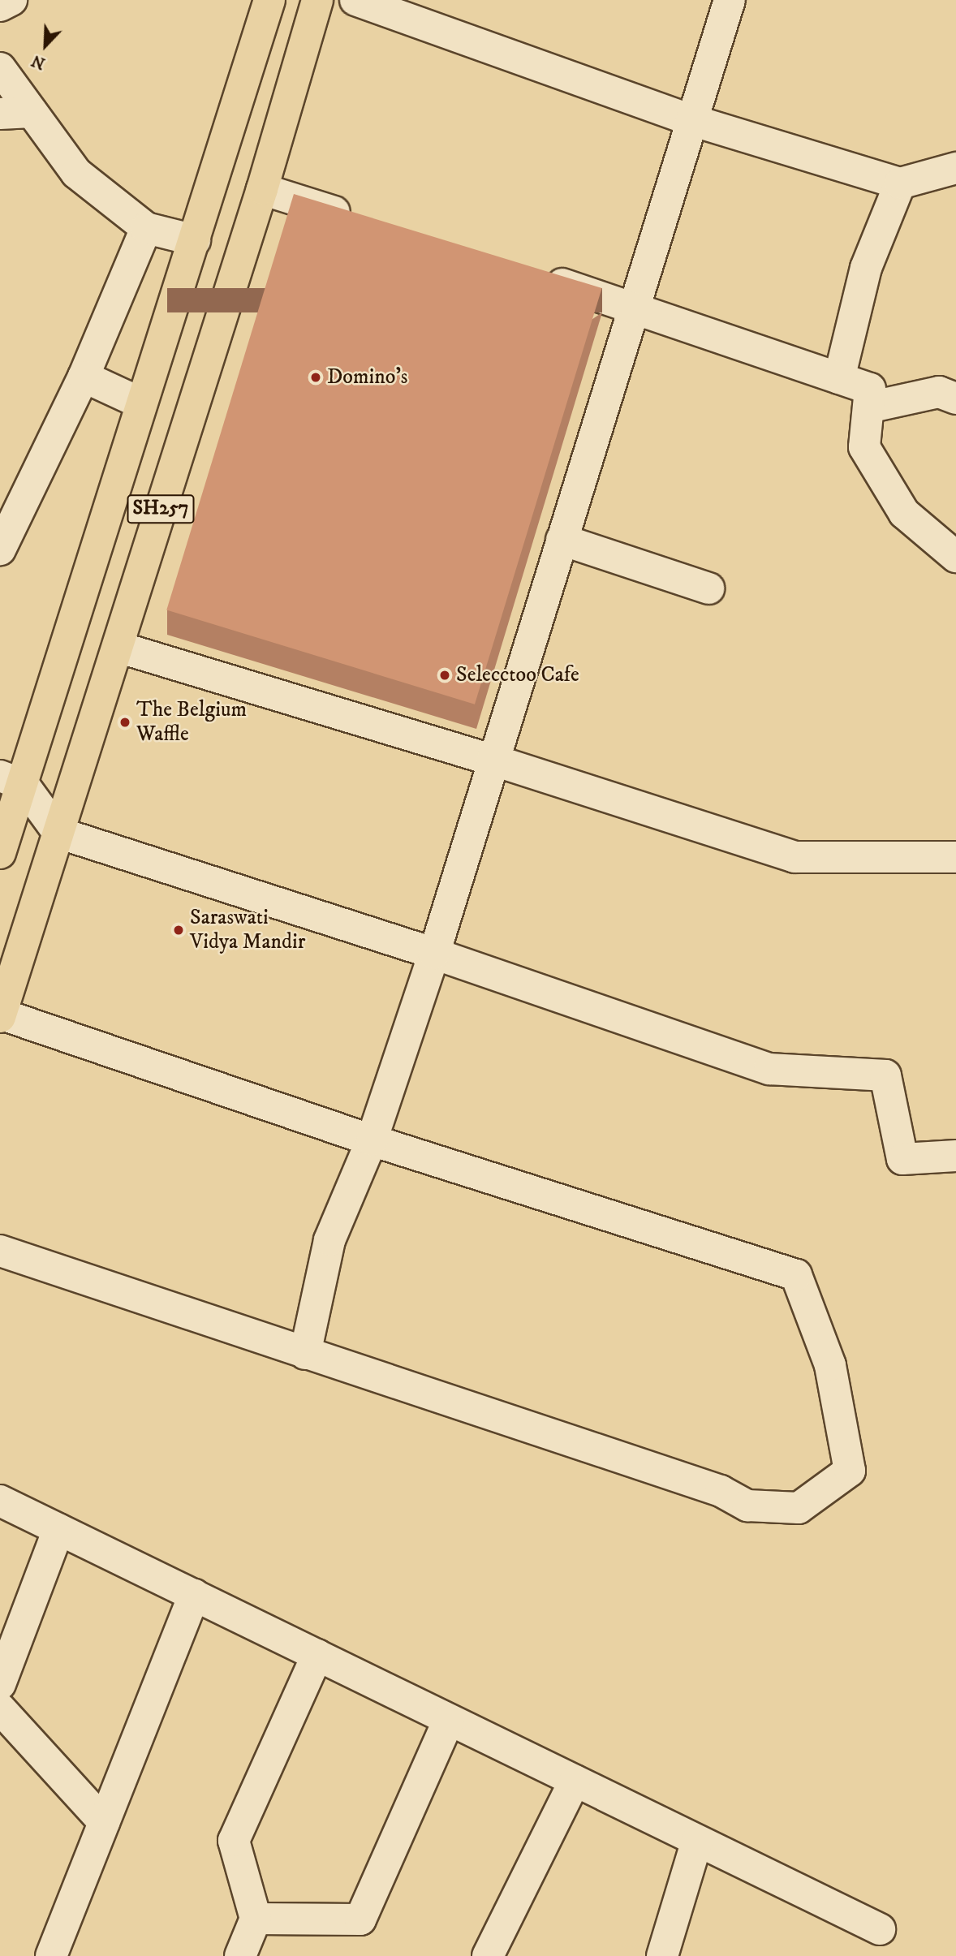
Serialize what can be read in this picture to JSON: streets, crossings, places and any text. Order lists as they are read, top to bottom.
{
  "streets": {
    "main road": ["SH257"]
  },
  "places": [
    "Domino's",
    "Selecctoo Cafe",
    "The Belgium Waffle",
    "Saraswati Vidya Mandir"
  ],
  "north": "bottom left"
}
